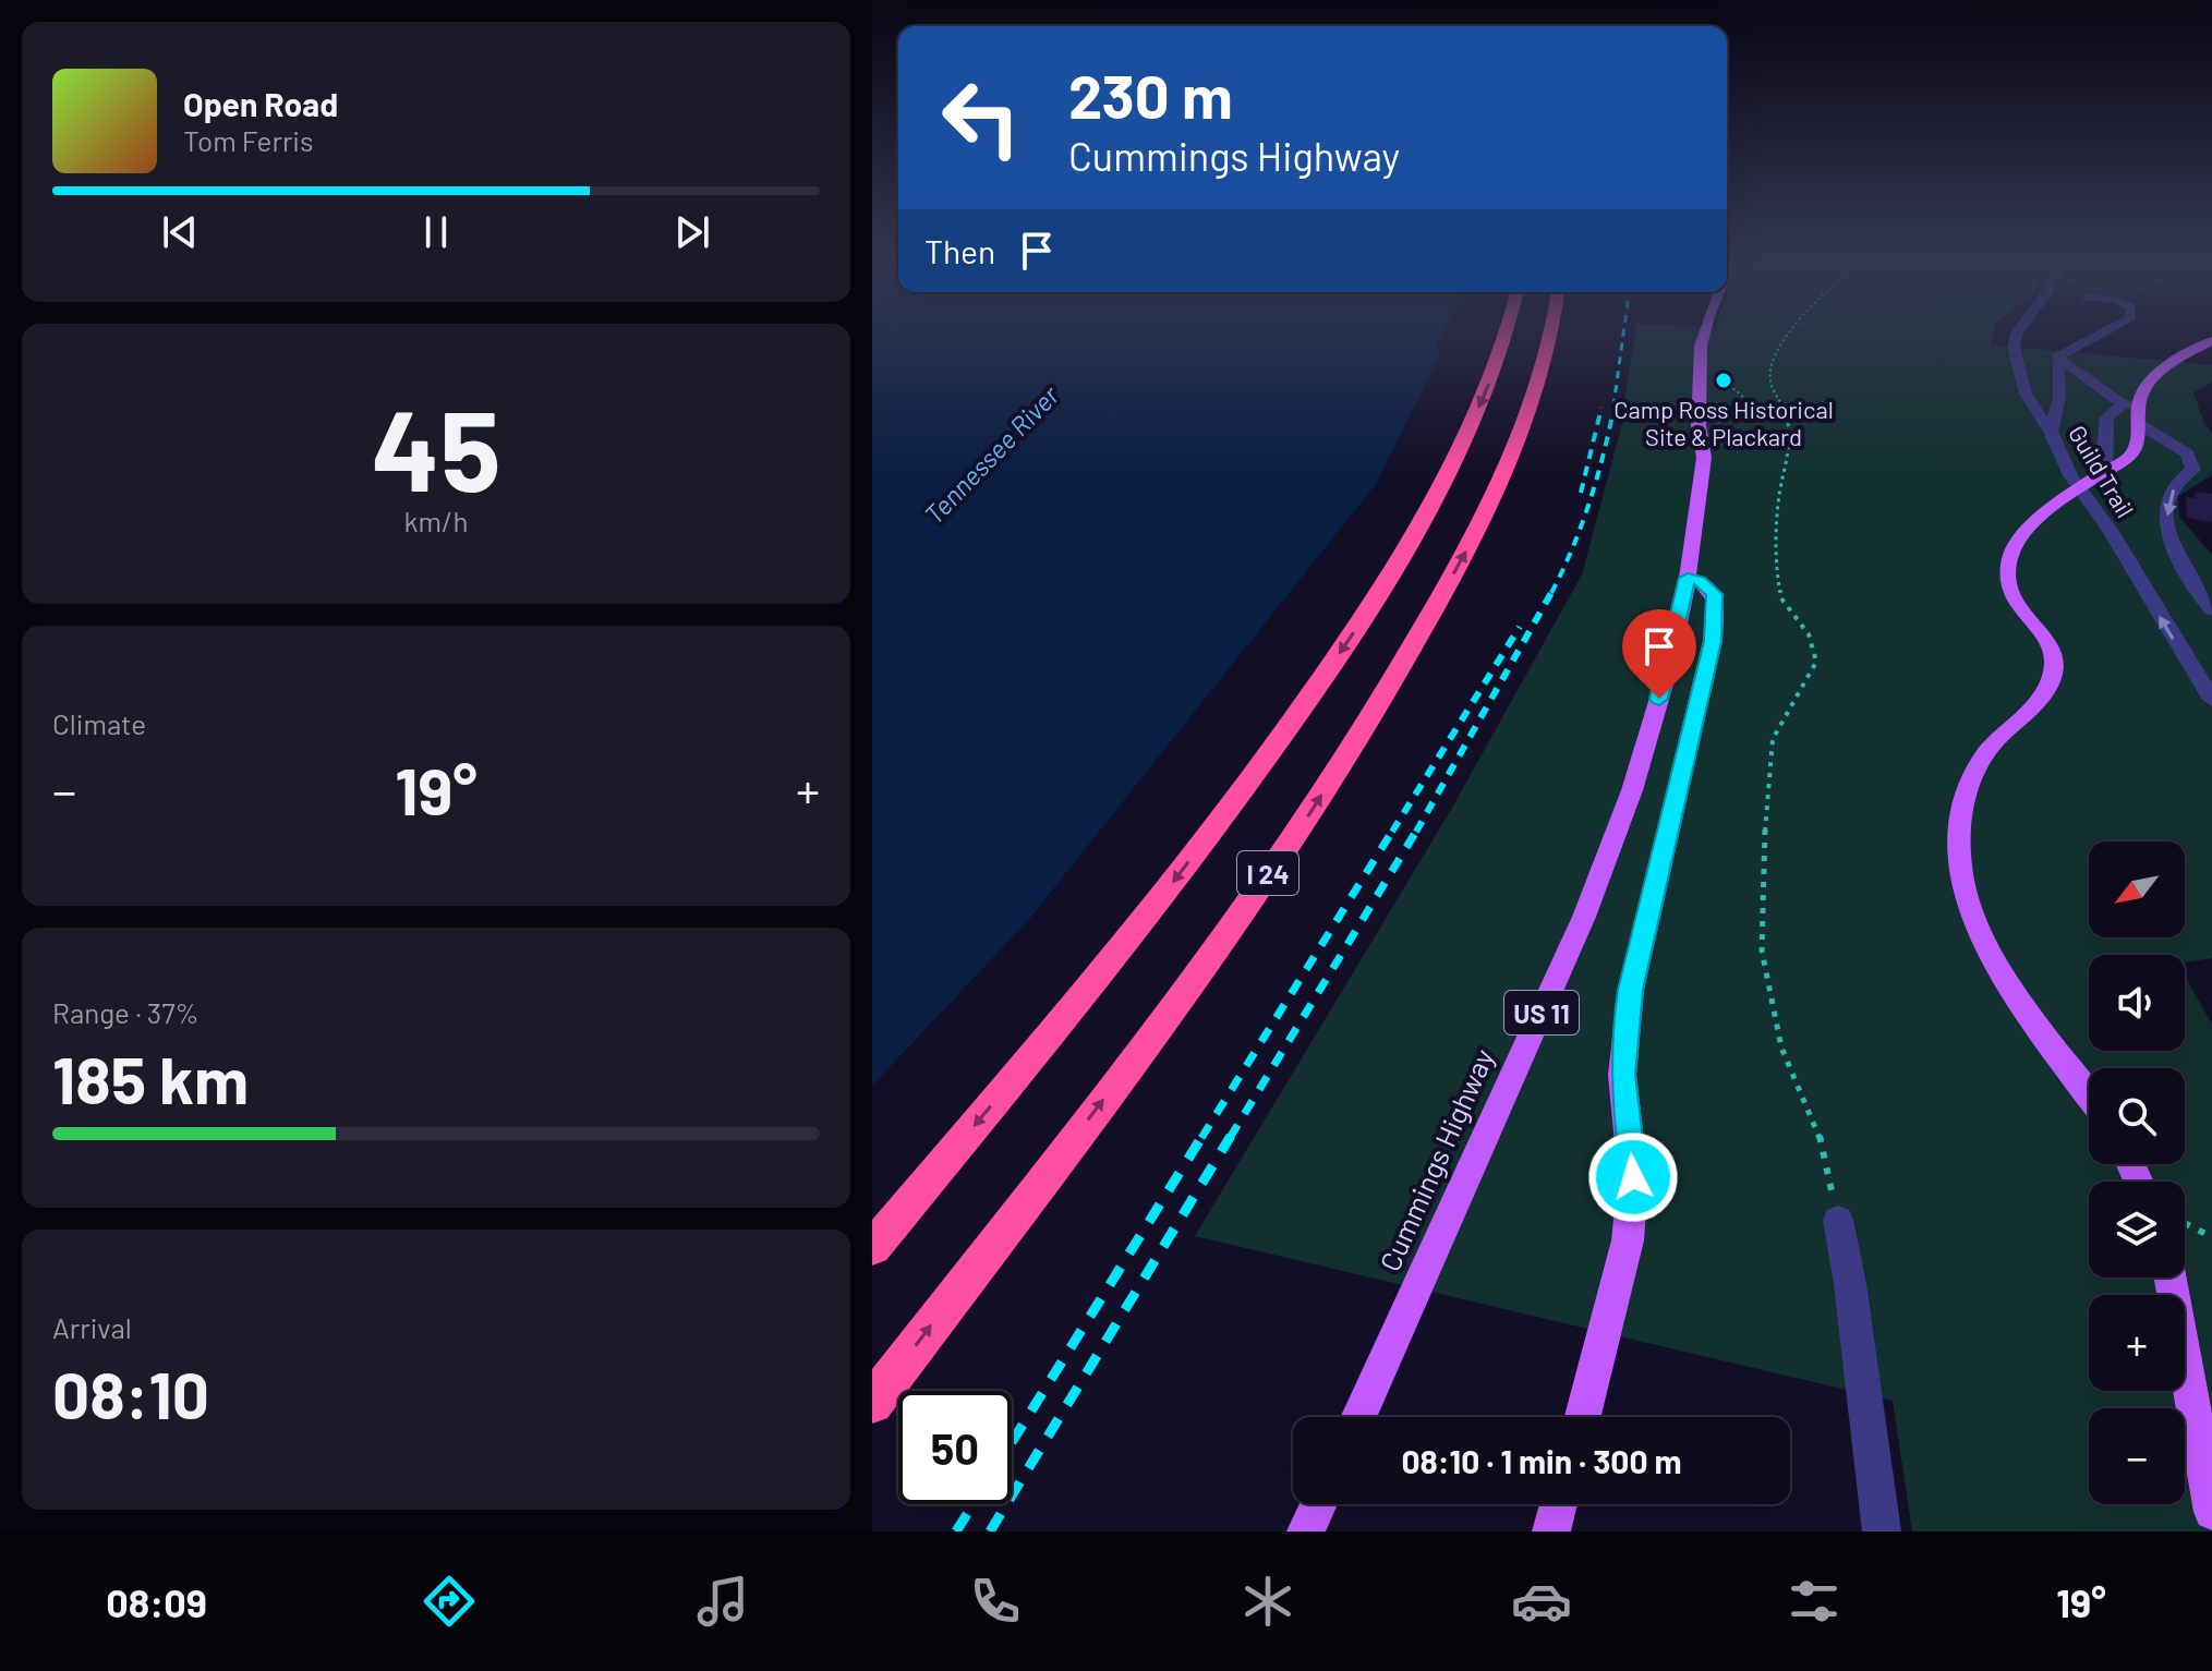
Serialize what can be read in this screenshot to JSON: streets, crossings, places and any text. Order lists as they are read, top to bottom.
{
  "streets": {
    "highway": ["I 24"],
    "main road": ["US 11", "Cummings Highway"],
    "street": ["Guild Trail"]
  },
  "one_way": ["Guild Trail"],
  "water": ["Tennessee River"],
  "places": ["Camp Ross Historical Site & Plackard"],
  "north": "bottom left",
  "page": {
    "turn": ["230 m", "Cummings Highway"],
    "song": ["Open Road", "Tom Ferris"],
    "then": "Then",
    "tile": [
      ["45", "km/h"],
      "Climate",
      ["Range · 37%", "185 km"],
      ["Arrival", "08:10"]
    ],
    "heat": ["−", "19°", "+"],
    "map_buttons": ["+", "−"],
    "limit": "50",
    "trip": "08:10 · 1 min · 300 m",
    "tabs": ["08:09", "19°"]
  }
}
